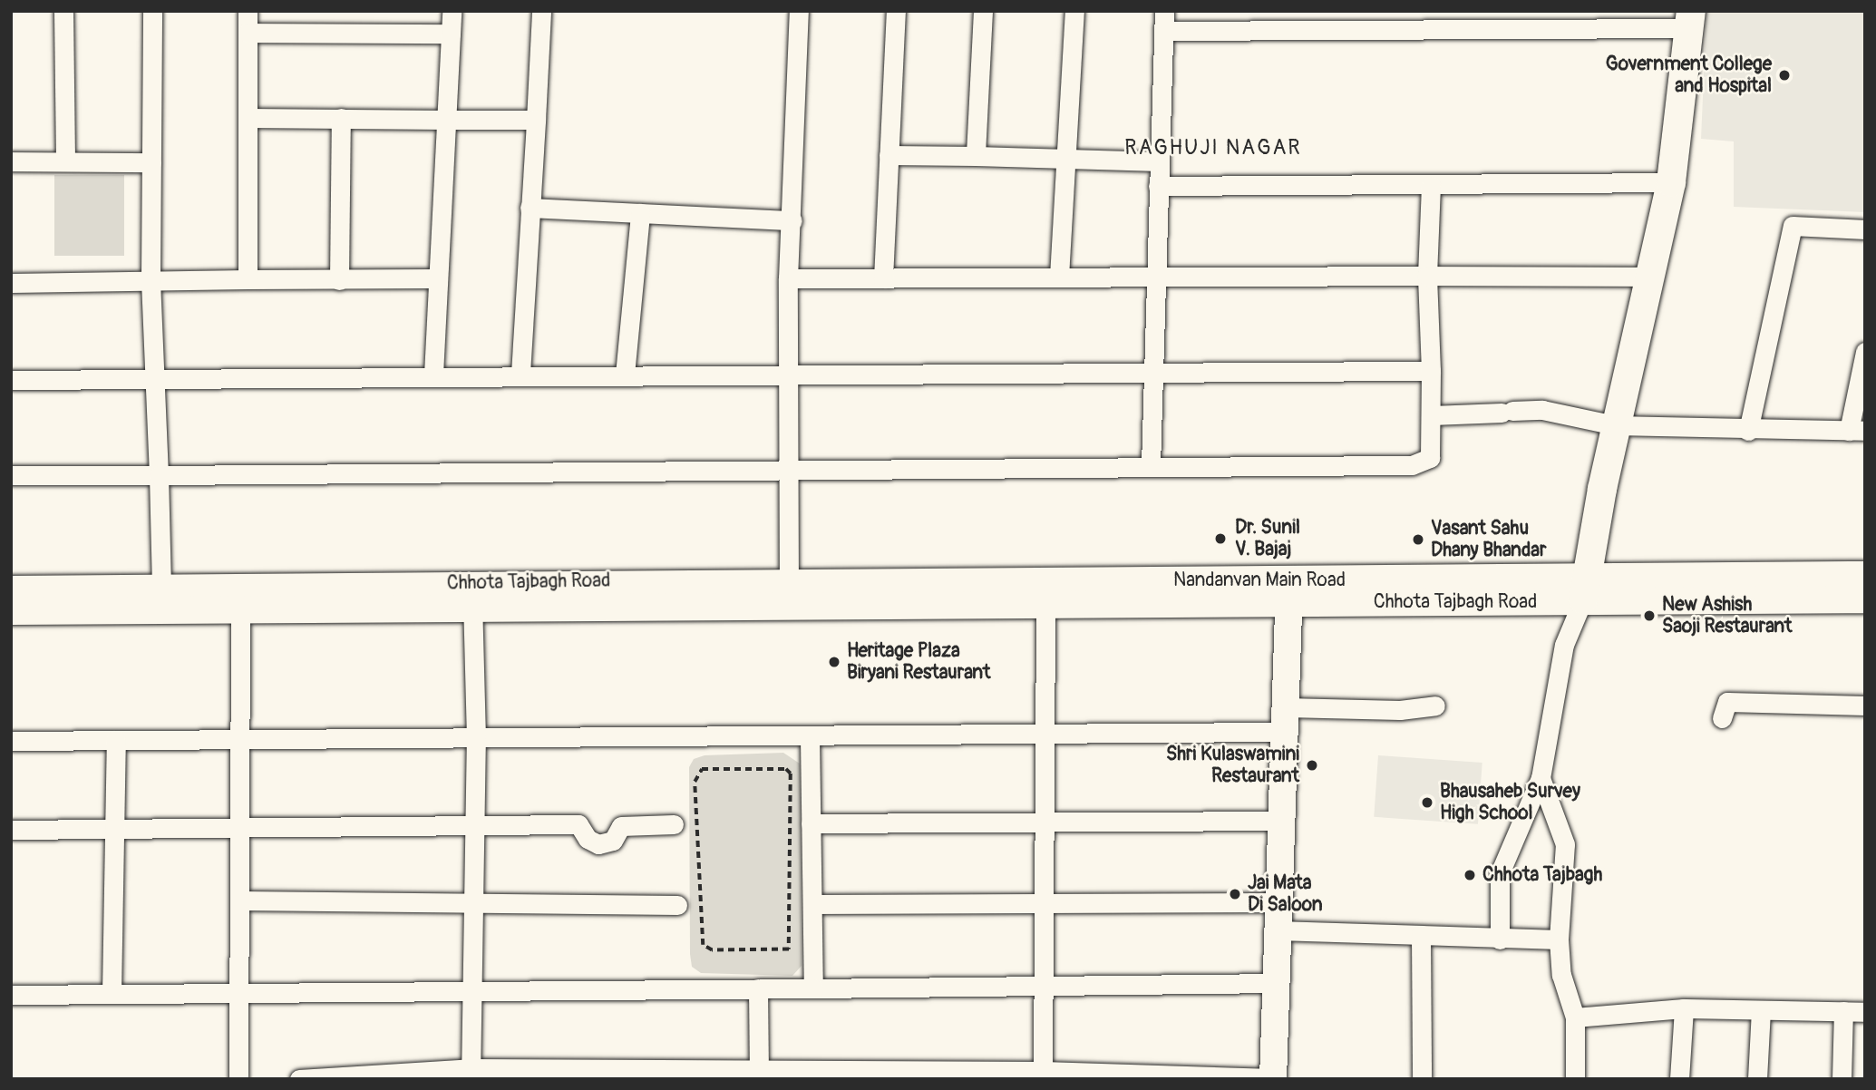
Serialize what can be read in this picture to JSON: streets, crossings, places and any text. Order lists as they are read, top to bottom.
{
  "streets": {
    "main road": ["Nandanvan Main Road", "Chhota Tajbagh Road"]
  },
  "crossings": [
    ["Nandanvan Main Road", "Chhota Tajbagh Road"]
  ],
  "districts": ["RAGHUJI NAGAR"],
  "places": [
    "Government College and Hospital",
    "Dr. Sunil V. Bajaj",
    "Vasant Sahu Dhany Bhandar",
    "New Ashish Saoji Restaurant",
    "Heritage Plaza Biryani Restaurant",
    "Shri Kulaswamini Restaurant",
    "Bhausaheb Survey High School",
    "Chhota Tajbagh",
    "Jai Mata Di Saloon"
  ]
}
